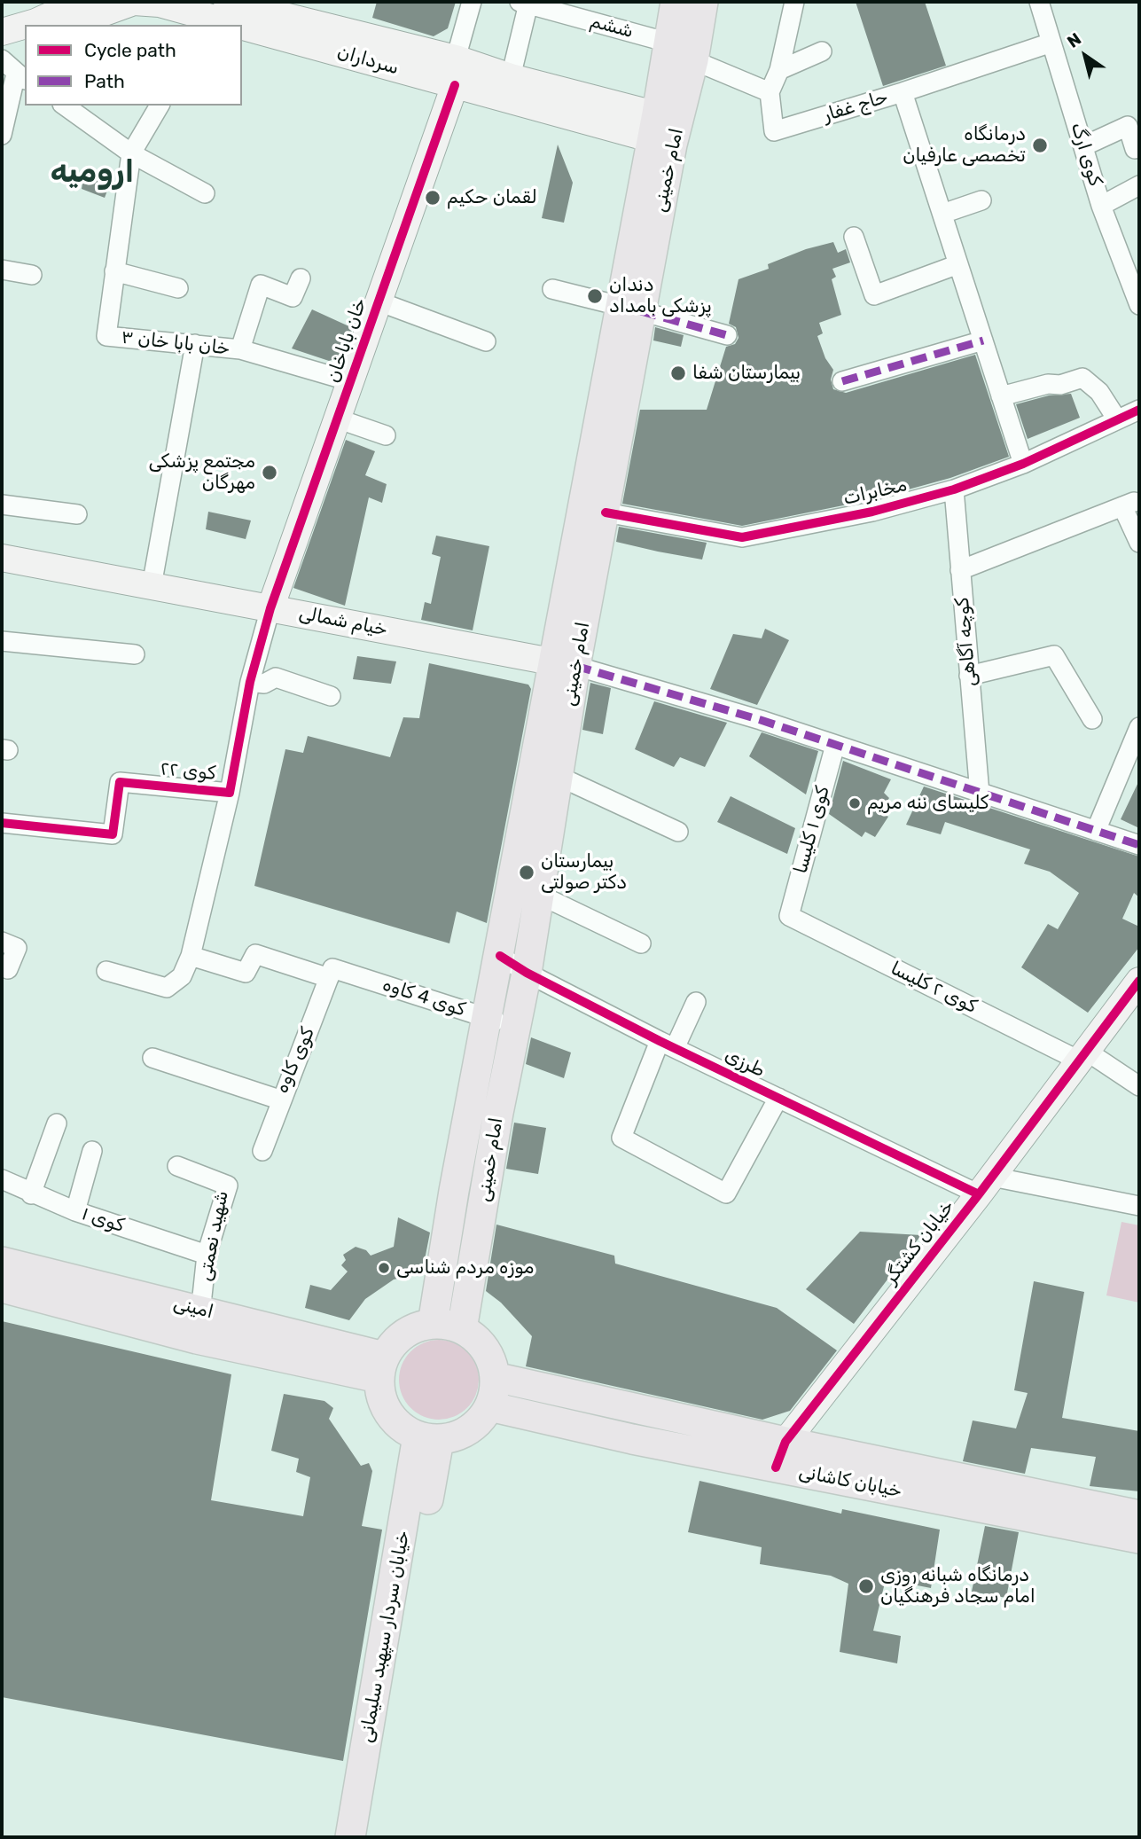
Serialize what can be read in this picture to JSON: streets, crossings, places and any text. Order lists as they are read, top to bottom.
{
  "streets": {
    "main road": [
      "امام خمینی",
      "امینی",
      "خیابان کاشانی",
      "خیابان سردار سپهبد سلیمانی"
    ],
    "street": [
      "ششم",
      "سرداران",
      "حاج غفار",
      "کوی ارگ",
      "خان باباخان",
      "خان بابا خان ۳",
      "مخابرات",
      "خیام شمالی",
      "کوچه آگاهی",
      "کوی ۲۲",
      "کوی ۱ کلیسا",
      "کوی ۲ کلیسا",
      "کوی 4 کاوه",
      "کوی کاوه",
      "طرزی",
      "کوی ۱",
      "شهید نعمتی",
      "خیابان کشتگر"
    ]
  },
  "crossings": [
    ["ششم", "امام خمینی"],
    ["سرداران", "امام خمینی"],
    ["سرداران", "خان باباخان"],
    ["حاج غفار", "کوی ارگ"],
    ["امام خمینی", "مخابرات"],
    ["امام خمینی", "خیام شمالی"],
    ["امام خمینی", "کوی 4 کاوه"],
    ["امام خمینی", "طرزی"],
    ["امام خمینی", "امینی"],
    ["امام خمینی", "خیابان کاشانی"],
    ["امام خمینی", "خیابان سردار سپهبد سلیمانی"],
    ["خان باباخان", "خان بابا خان ۳"],
    ["خان باباخان", "خیام شمالی"],
    ["خان باباخان", "کوی ۲۲"],
    ["مخابرات", "کوچه آگاهی"],
    ["خیام شمالی", "کوی ۲۲"],
    ["کوی ۱ کلیسا", "کوی ۲ کلیسا"],
    ["کوی ۲ کلیسا", "خیابان کشتگر"],
    ["کوی 4 کاوه", "کوی کاوه"],
    ["طرزی", "خیابان کشتگر"],
    ["کوی ۱", "شهید نعمتی"],
    ["شهید نعمتی", "امینی"],
    ["خیابان کشتگر", "خیابان کاشانی"],
    ["امینی", "خیابان کاشانی"],
    ["امینی", "خیابان سردار سپهبد سلیمانی"],
    ["خیابان کاشانی", "خیابان سردار سپهبد سلیمانی"]
  ],
  "districts": ["ارومیه"],
  "places": [
    "درمانگاه تخصصی عارفیان",
    "لقمان حکیم",
    "دندان‌ پزشکی بامداد",
    "بیمارستان شفا",
    "مجتمع پزشکی مهرگان",
    "کلیسای ننه مریم",
    "بیمارستان دکتر صولتی",
    "موزه مردم شناسی",
    "درمانگاه شبانه روزی امام سجاد فرهنگیان"
  ],
  "legend": ["Cycle path", "Path"],
  "north": "top left"
}
